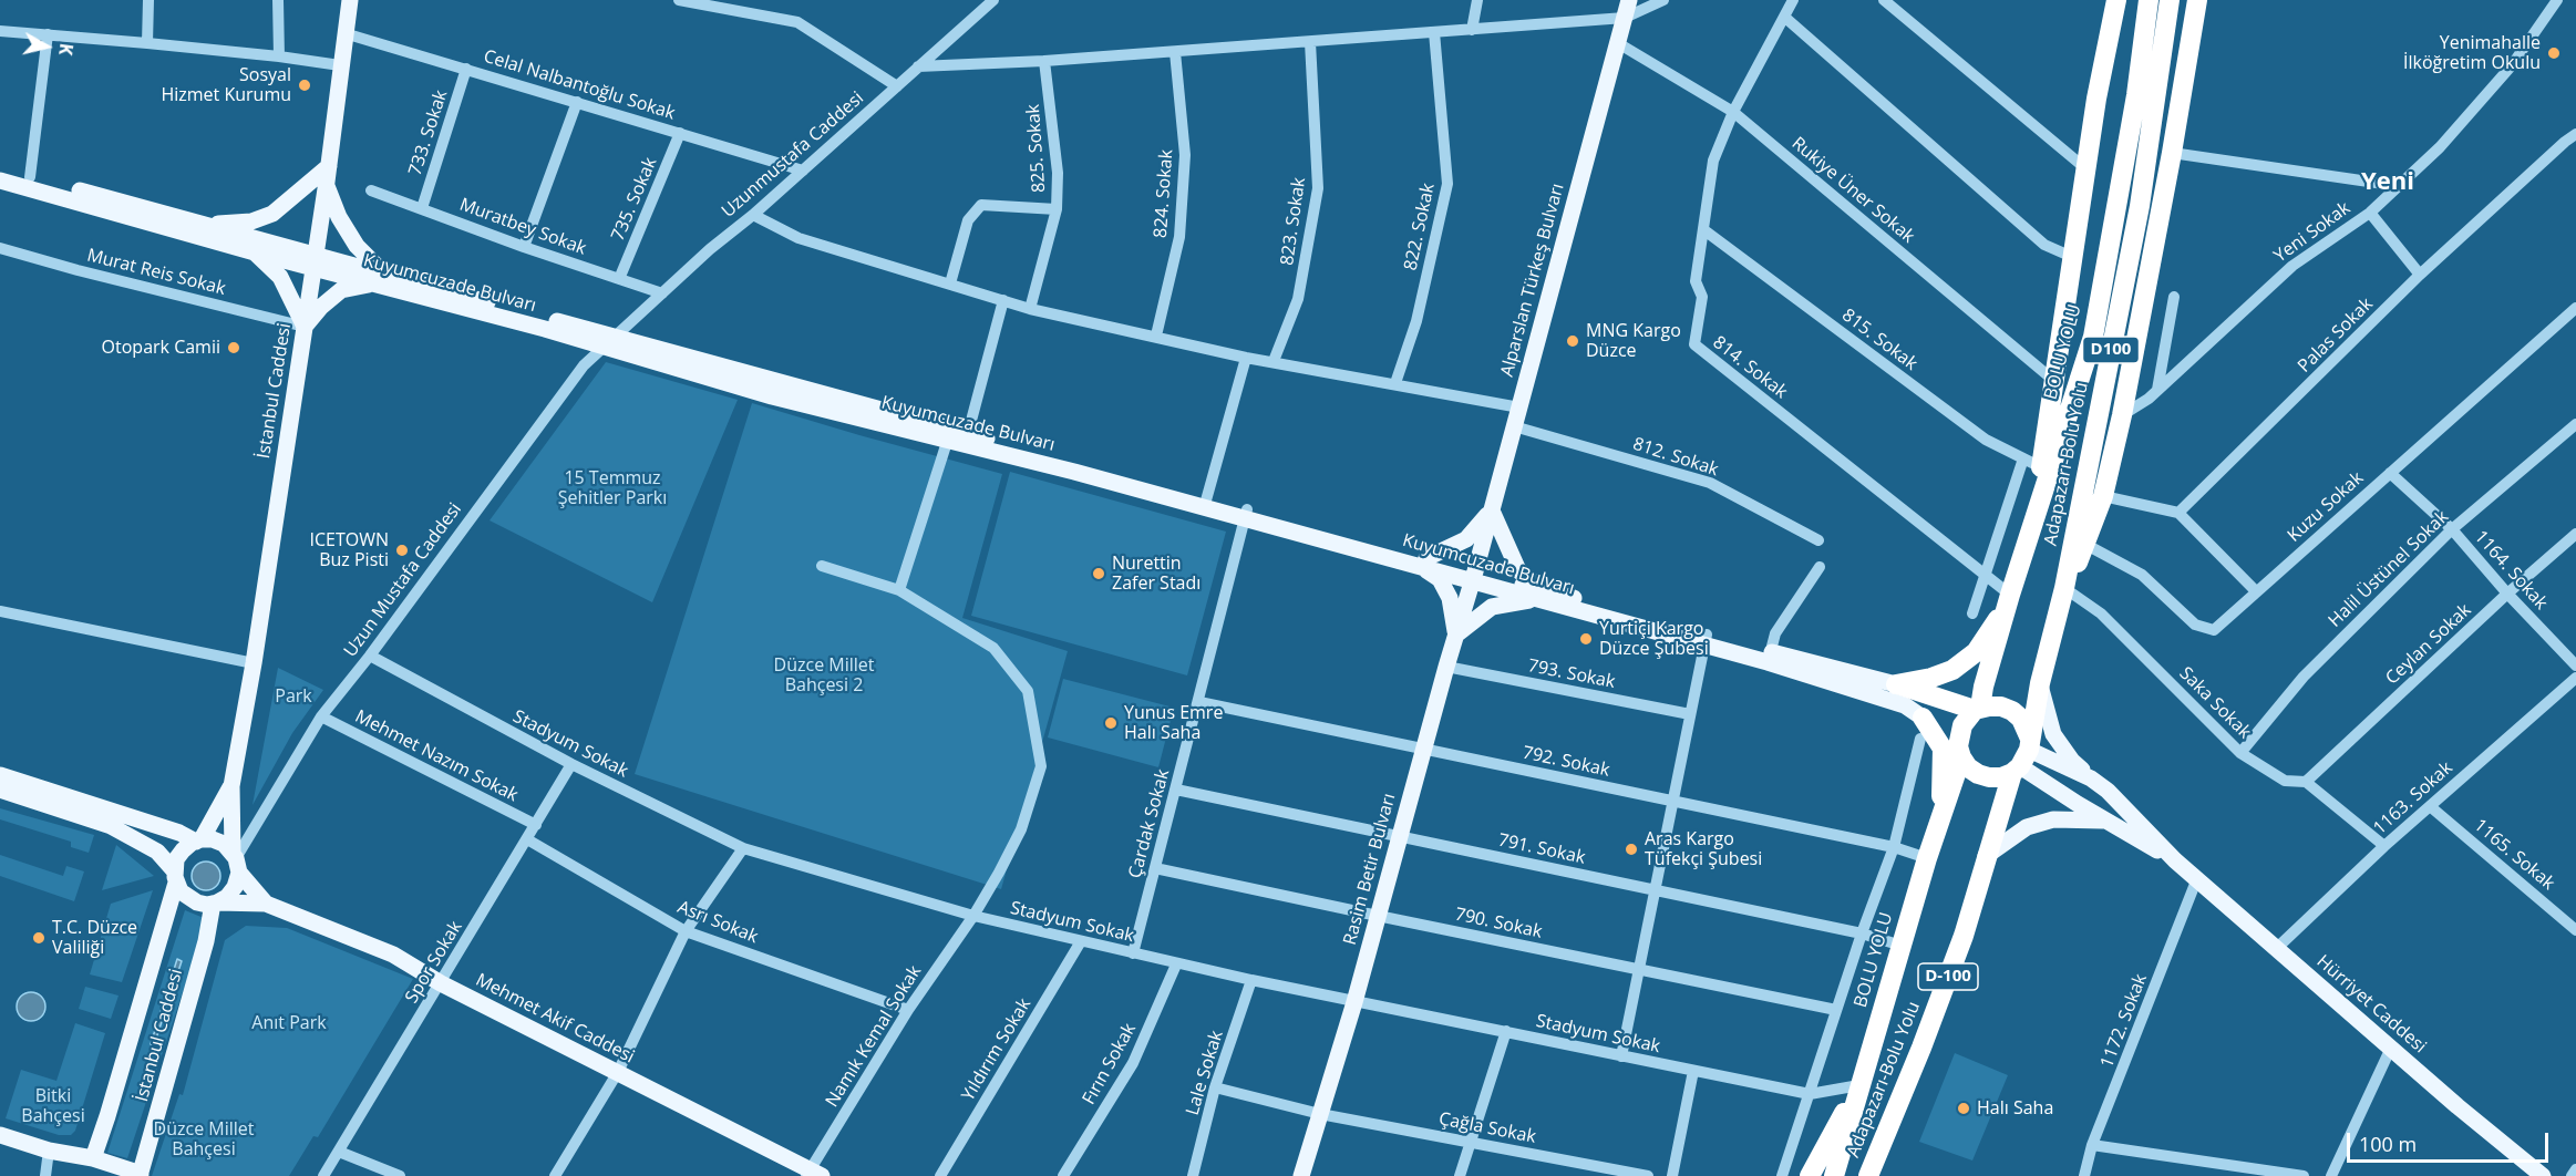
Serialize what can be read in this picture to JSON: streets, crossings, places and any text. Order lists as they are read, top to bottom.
{
  "streets": {
    "highway": [
      "D100",
      "BOLU YOLU",
      "Adapazarı-Bolu Yolu",
      "D-100"
    ],
    "main road": [
      "Alparslan Türkeş Bulvarı",
      "Kuyumcuzade Bulvarı",
      "İstanbul Caddesi",
      "Rasim Betir Bulvarı",
      "Hürriyet Caddesi",
      "Mehmet Akif Caddesi"
    ],
    "street": [
      "Celal Nalbantoğlu Sokak",
      "733. Sokak",
      "825. Sokak",
      "Uzunmustafa Caddesi",
      "Rukiye Üner Sokak",
      "824. Sokak",
      "735. Sokak",
      "823. Sokak",
      "Muratbey Sokak",
      "822. Sokak",
      "Yeni Sokak",
      "Murat Reis Sokak",
      "Palas Sokak",
      "815. Sokak",
      "814. Sokak",
      "812. Sokak",
      "Kuzu Sokak",
      "Halil Üstünel Sokak",
      "1164. Sokak",
      "Uzun Mustafa Caddesi",
      "Ceylan Sokak",
      "793. Sokak",
      "Saka Sokak",
      "Stadyum Sokak",
      "Mehmet Nazım Sokak",
      "792. Sokak",
      "1163. Sokak",
      "Çardak Sokak",
      "791. Sokak",
      "1165. Sokak",
      "Asrı Sokak",
      "790. Sokak",
      "Spor Sokak",
      "1172. Sokak",
      "Namık Kemal Sokak",
      "Yıldırım Sokak",
      "Fırın Sokak",
      "Lale Sokak",
      "Çağla Sokak"
    ]
  },
  "crossings": [
    ["Celal Nalbantoğlu Sokak", "733. Sokak"],
    ["Celal Nalbantoğlu Sokak", "Uzunmustafa Caddesi"],
    ["Celal Nalbantoğlu Sokak", "735. Sokak"],
    ["Celal Nalbantoğlu Sokak", "İstanbul Caddesi"],
    ["733. Sokak", "Muratbey Sokak"],
    ["Uzunmustafa Caddesi", "Muratbey Sokak"],
    ["Uzunmustafa Caddesi", "Kuyumcuzade Bulvarı"],
    ["Uzunmustafa Caddesi", "Uzun Mustafa Caddesi"],
    ["Rukiye Üner Sokak", "Alparslan Türkeş Bulvarı"],
    ["Rukiye Üner Sokak", "814. Sokak"],
    ["735. Sokak", "Muratbey Sokak"],
    ["Murat Reis Sokak", "İstanbul Caddesi"],
    ["Alparslan Türkeş Bulvarı", "Kuyumcuzade Bulvarı"],
    ["Alparslan Türkeş Bulvarı", "812. Sokak"],
    ["Alparslan Türkeş Bulvarı", "Rasim Betir Bulvarı"],
    ["Kuyumcuzade Bulvarı", "İstanbul Caddesi"],
    ["Kuyumcuzade Bulvarı", "Uzun Mustafa Caddesi"],
    ["Kuyumcuzade Bulvarı", "Çardak Sokak"],
    ["Kuyumcuzade Bulvarı", "Rasim Betir Bulvarı"],
    ["815. Sokak", "814. Sokak"],
    ["D100", "BOLU YOLU"],
    ["D100", "Adapazarı-Bolu Yolu"],
    ["D100", "Hürriyet Caddesi"],
    ["BOLU YOLU", "814. Sokak"],
    ["BOLU YOLU", "Adapazarı-Bolu Yolu"],
    ["BOLU YOLU", "792. Sokak"],
    ["BOLU YOLU", "791. Sokak"],
    ["BOLU YOLU", "Hürriyet Caddesi"],
    ["İstanbul Caddesi", "Uzun Mustafa Caddesi"],
    ["Adapazarı-Bolu Yolu", "Saka Sokak"],
    ["Adapazarı-Bolu Yolu", "Hürriyet Caddesi"],
    ["Kuzu Sokak", "1164. Sokak"],
    ["Halil Üstünel Sokak", "1164. Sokak"],
    ["Halil Üstünel Sokak", "Saka Sokak"],
    ["1164. Sokak", "Ceylan Sokak"],
    ["Uzun Mustafa Caddesi", "Stadyum Sokak"],
    ["Uzun Mustafa Caddesi", "Mehmet Nazım Sokak"],
    ["Ceylan Sokak", "Saka Sokak"],
    ["793. Sokak", "Rasim Betir Bulvarı"],
    ["Saka Sokak", "1163. Sokak"],
    ["Stadyum Sokak", "Çardak Sokak"],
    ["Stadyum Sokak", "Rasim Betir Bulvarı"],
    ["Stadyum Sokak", "Spor Sokak"],
    ["Stadyum Sokak", "Namık Kemal Sokak"],
    ["Stadyum Sokak", "Yıldırım Sokak"],
    ["Stadyum Sokak", "Fırın Sokak"],
    ["Stadyum Sokak", "Lale Sokak"],
    ["Mehmet Nazım Sokak", "Spor Sokak"],
    ["792. Sokak", "Çardak Sokak"],
    ["792. Sokak", "Rasim Betir Bulvarı"],
    ["1163. Sokak", "1165. Sokak"],
    ["1163. Sokak", "Hürriyet Caddesi"],
    ["Çardak Sokak", "791. Sokak"],
    ["Çardak Sokak", "790. Sokak"],
    ["791. Sokak", "Rasim Betir Bulvarı"],
    ["Rasim Betir Bulvarı", "790. Sokak"],
    ["Rasim Betir Bulvarı", "Çağla Sokak"],
    ["Asrı Sokak", "Spor Sokak"],
    ["Asrı Sokak", "Namık Kemal Sokak"],
    ["Spor Sokak", "Mehmet Akif Caddesi"],
    ["Hürriyet Caddesi", "1172. Sokak"],
    ["Mehmet Akif Caddesi", "Namık Kemal Sokak"],
    ["Lale Sokak", "Çağla Sokak"]
  ],
  "districts": ["Yeni"],
  "parks": [
    "15 Temmuz Şehitler Parkı",
    "Düzce Millet Bahçesi 2",
    "Park",
    "Anıt Park",
    "Bitki Bahçesi",
    "Düzce Millet Bahçesi"
  ],
  "places": [
    "Yenimahalle İlköğretim Okulu",
    "Sosyal Hizmet Kurumu",
    "MNG Kargo Düzce",
    "Otopark Camii",
    "ICETOWN Buz Pisti",
    "Nurettin Zafer Stadı",
    "Yurtiçi Kargo Düzce Şubesi",
    "Yunus Emre Halı Saha",
    "Aras Kargo Tüfekçi Şubesi",
    "T.C. Düzce Valiliği",
    "Halı Saha"
  ],
  "scale_bar": "100 m",
  "north": "right"
}
